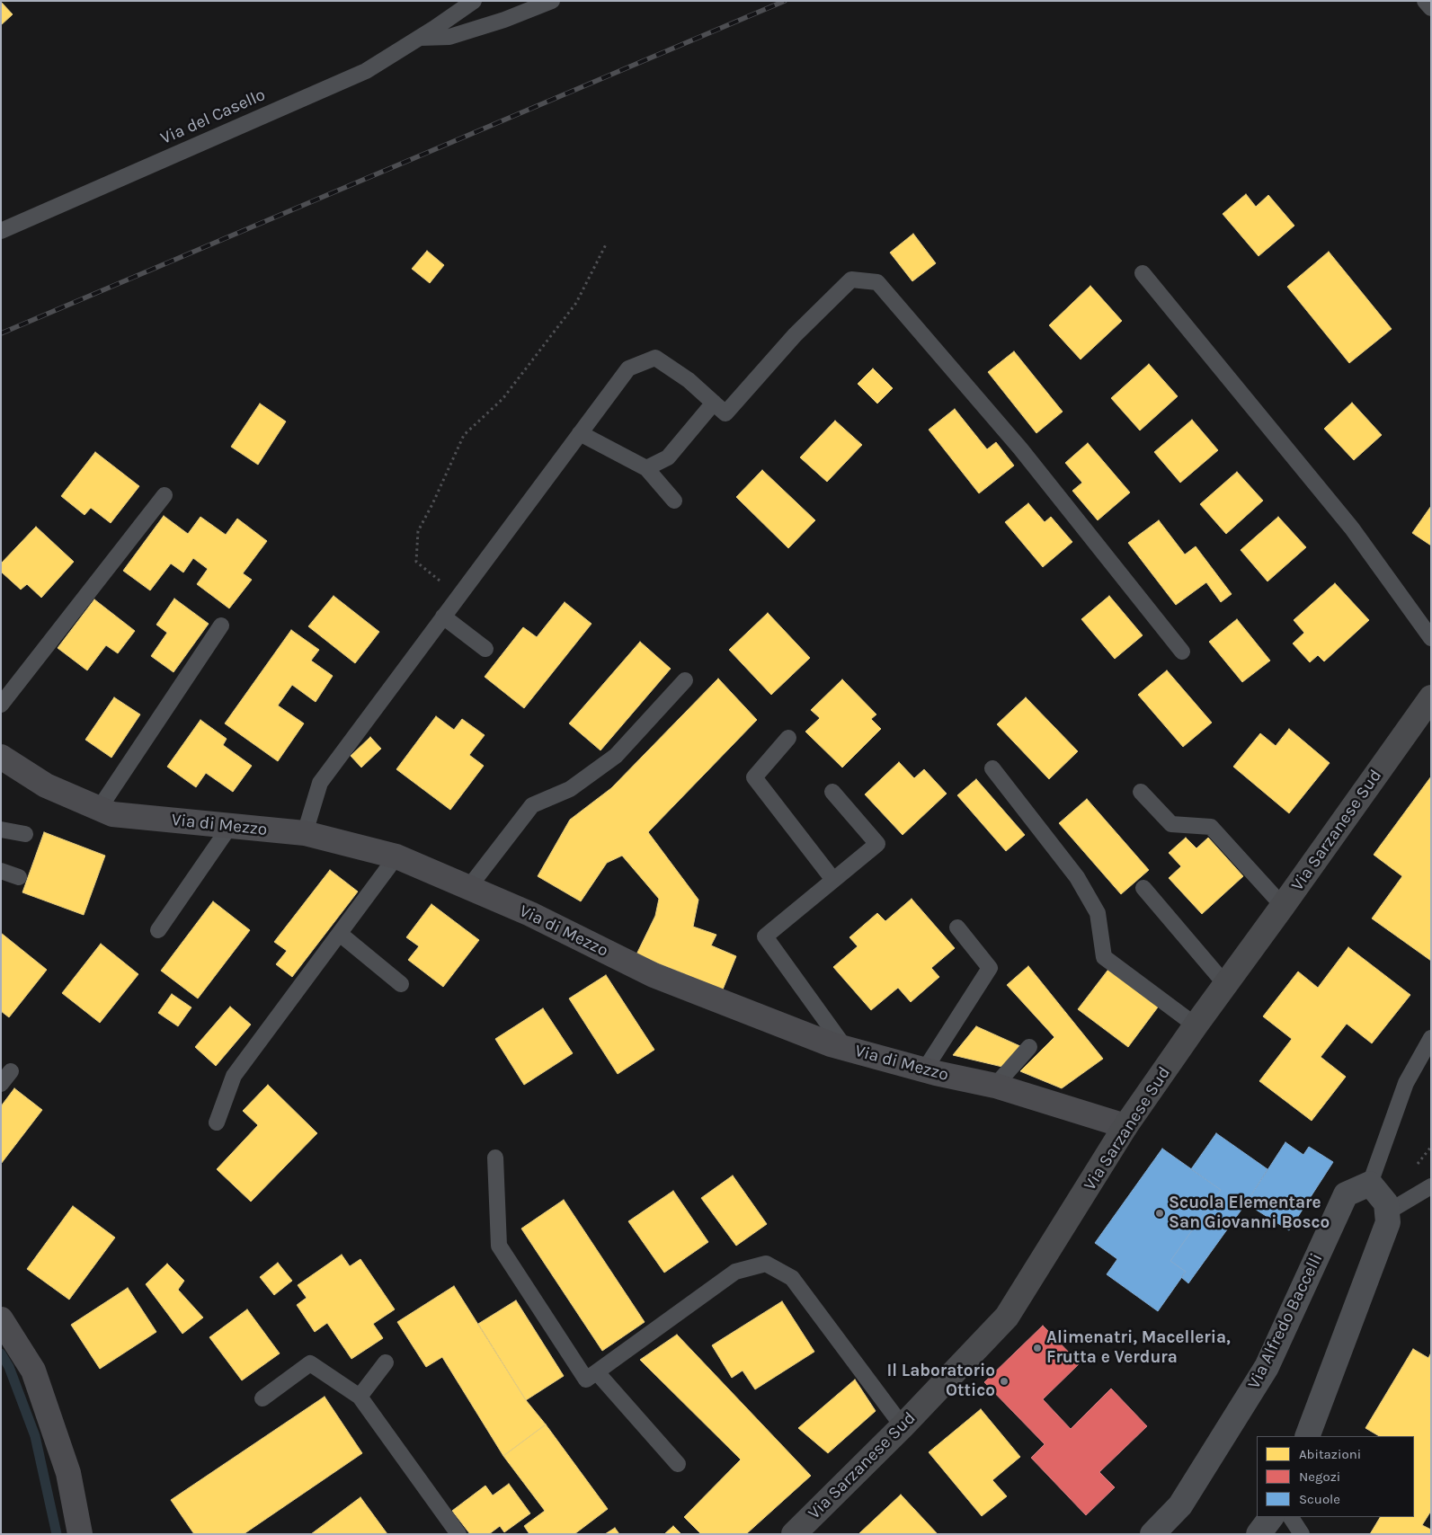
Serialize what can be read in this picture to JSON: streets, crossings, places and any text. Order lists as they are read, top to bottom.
{
  "streets": {
    "main road": ["Via Sarzanese Sud"],
    "street": ["Via di Mezzo", "Via Alfredo Baccelli"],
    "lane": ["Via del Casello"]
  },
  "crossings": [
    ["Via di Mezzo", "Via Sarzanese Sud"]
  ],
  "places": ["Scuola Elementare San Giovanni Bosco", "Alimenatri, Macelleria, Frutta e Verdura", "Il Laboratorio Ottico"],
  "legend": ["Abitazioni", "Negozi", "Scuole"]
}
